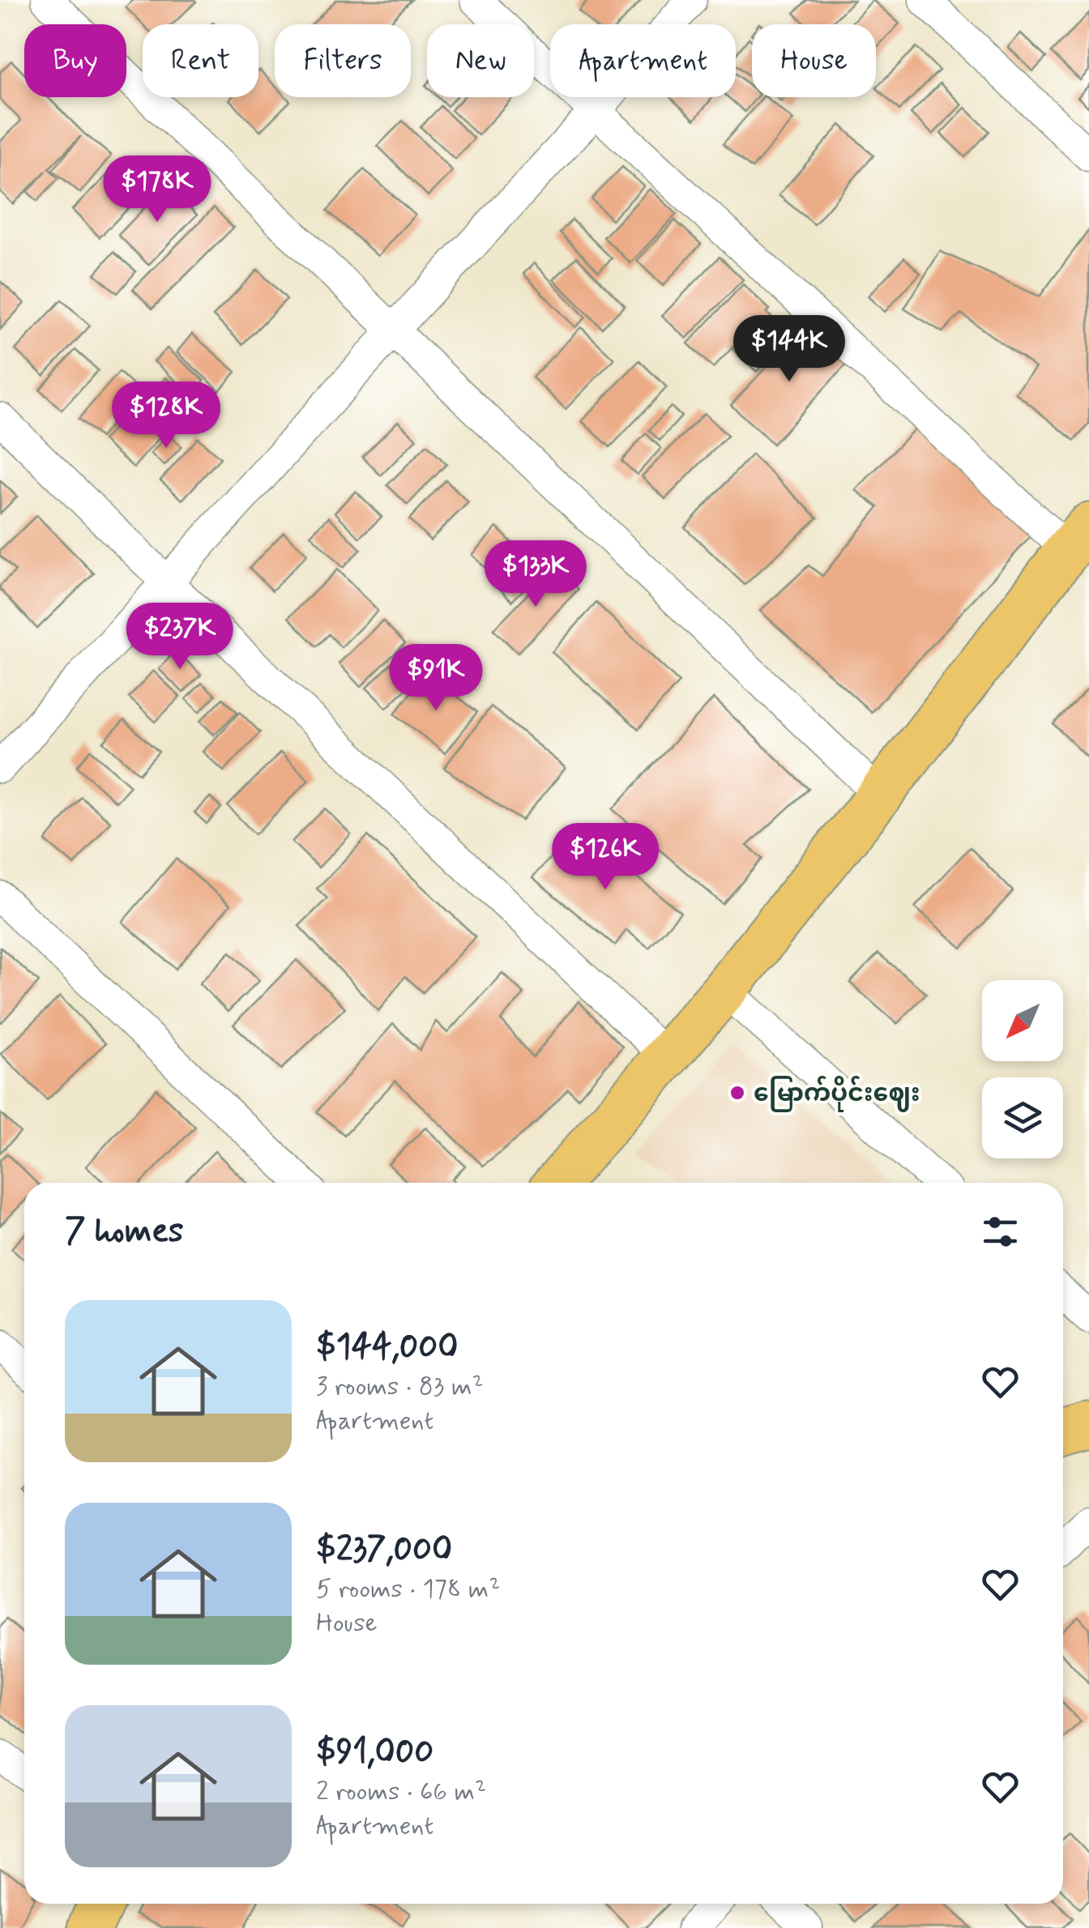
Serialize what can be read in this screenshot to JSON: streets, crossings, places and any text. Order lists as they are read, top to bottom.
{
  "places": ["မြောက်ပိုင်းဈေး"],
  "north": "bottom left",
  "page": {
    "chip": [
      "Buy",
      "Rent",
      "Filters",
      "New",
      "Apartment",
      "House"
    ],
    "price": [
      "$178K",
      "$144K",
      "$128K",
      "$133K",
      "$237K",
      "$91K",
      "$126K"
    ],
    "heading": "7 homes",
    "list": [
      {
        "name": "$144,000",
        "note": "3 rooms · 83 m² · Apartment"
      },
      {
        "name": "$237,000",
        "note": "5 rooms · 178 m² · House"
      },
      {
        "name": "$91,000",
        "note": "2 rooms · 66 m² · Apartment"
      }
    ]
  }
}
